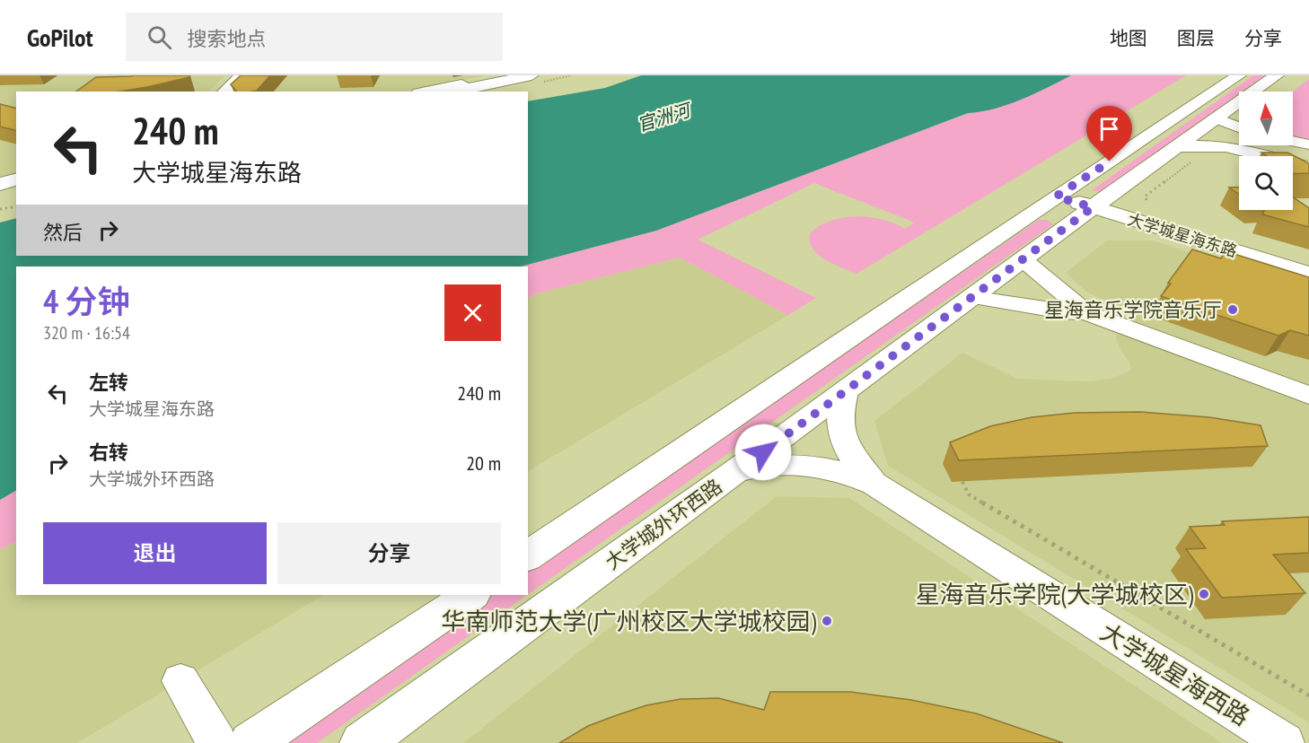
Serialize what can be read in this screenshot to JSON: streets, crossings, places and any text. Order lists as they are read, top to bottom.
{
  "streets": {
    "main road": ["大学城星海东路", "大学城外环西路"],
    "street": ["大学城星海西路"]
  },
  "crossings": [
    ["大学城星海东路", "大学城外环西路"],
    ["大学城外环西路", "大学城星海西路"]
  ],
  "water": ["官洲河"],
  "places": ["星海音乐学院音乐厅", "星海音乐学院(大学城校区)", "华南师范大学(广州校区大学城校园)"],
  "north": "top",
  "page": {
    "header": "GoPilot",
    "search": "搜索地点",
    "nav": ["地图", "图层", "分享"],
    "turn": ["240 m", "大学城星海东路"],
    "then": "然后",
    "heading": ["4 分钟", "320 m · 16:54"],
    "list": [
      {
        "name": "左转",
        "note": "大学城星海东路",
        "value": "240 m"
      },
      {
        "name": "右转",
        "note": "大学城外环西路",
        "value": "20 m"
      }
    ],
    "buttons": ["退出", "分享"]
  }
}
